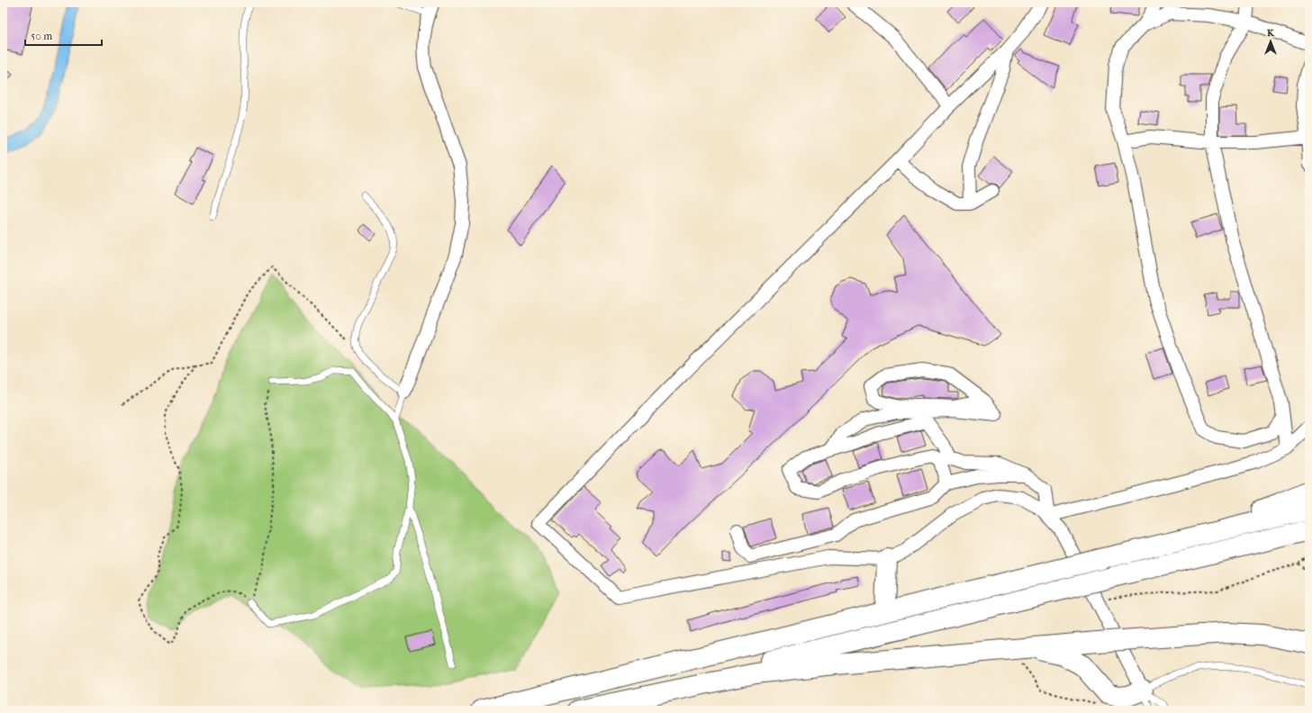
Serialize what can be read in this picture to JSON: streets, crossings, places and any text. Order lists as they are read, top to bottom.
{
  "scale_bar": "50 m",
  "north": "top"
}
